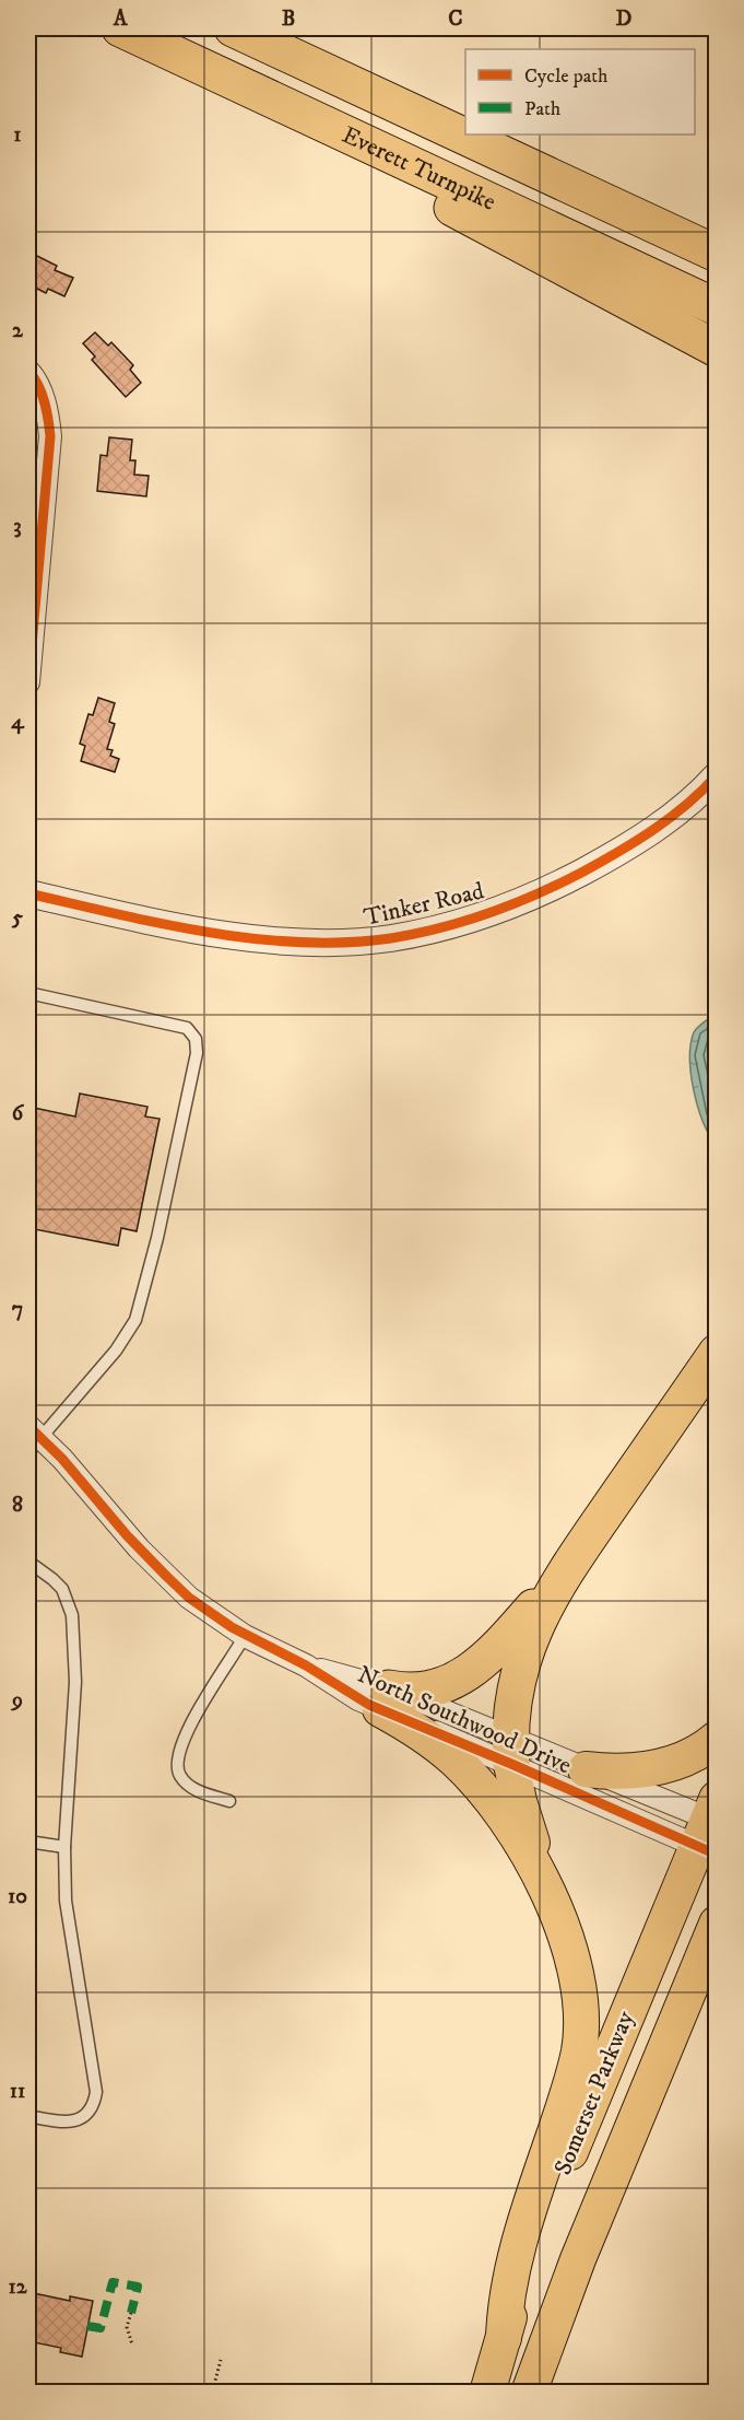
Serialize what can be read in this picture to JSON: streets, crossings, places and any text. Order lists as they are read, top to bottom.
{
  "streets": {
    "highway": ["Everett Turnpike"],
    "main road": ["Somerset Parkway"],
    "street": ["Tinker Road", "North Southwood Drive"]
  },
  "crossings": [
    ["North Southwood Drive", "Somerset Parkway"]
  ],
  "legend": ["Cycle path", "Path"],
  "grid": {
    "columns": [
      "A",
      "B",
      "C",
      "D"
    ],
    "rows": [
      "1",
      "2",
      "3",
      "4",
      "5",
      "6",
      "7",
      "8",
      "9",
      "10",
      "11",
      "12"
    ]
  }
}
